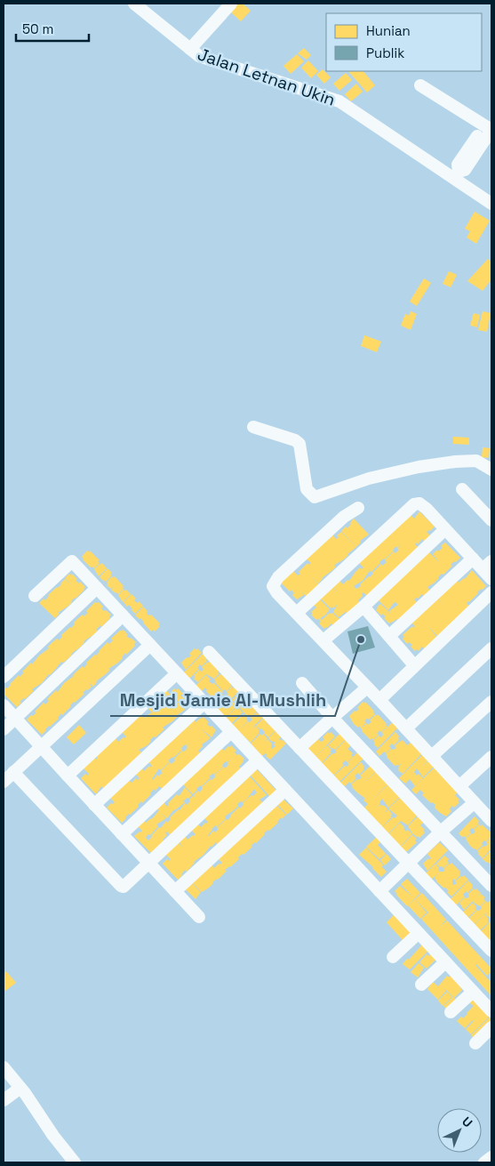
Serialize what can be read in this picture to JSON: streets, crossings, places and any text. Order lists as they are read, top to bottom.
{
  "streets": {
    "street": ["Jalan Letnan Ukin"]
  },
  "places": ["Mesjid Jamie Al-Mushlih"],
  "legend": ["Hunian", "Publik"],
  "scale_bar": "50 m",
  "north": "top right"
}
